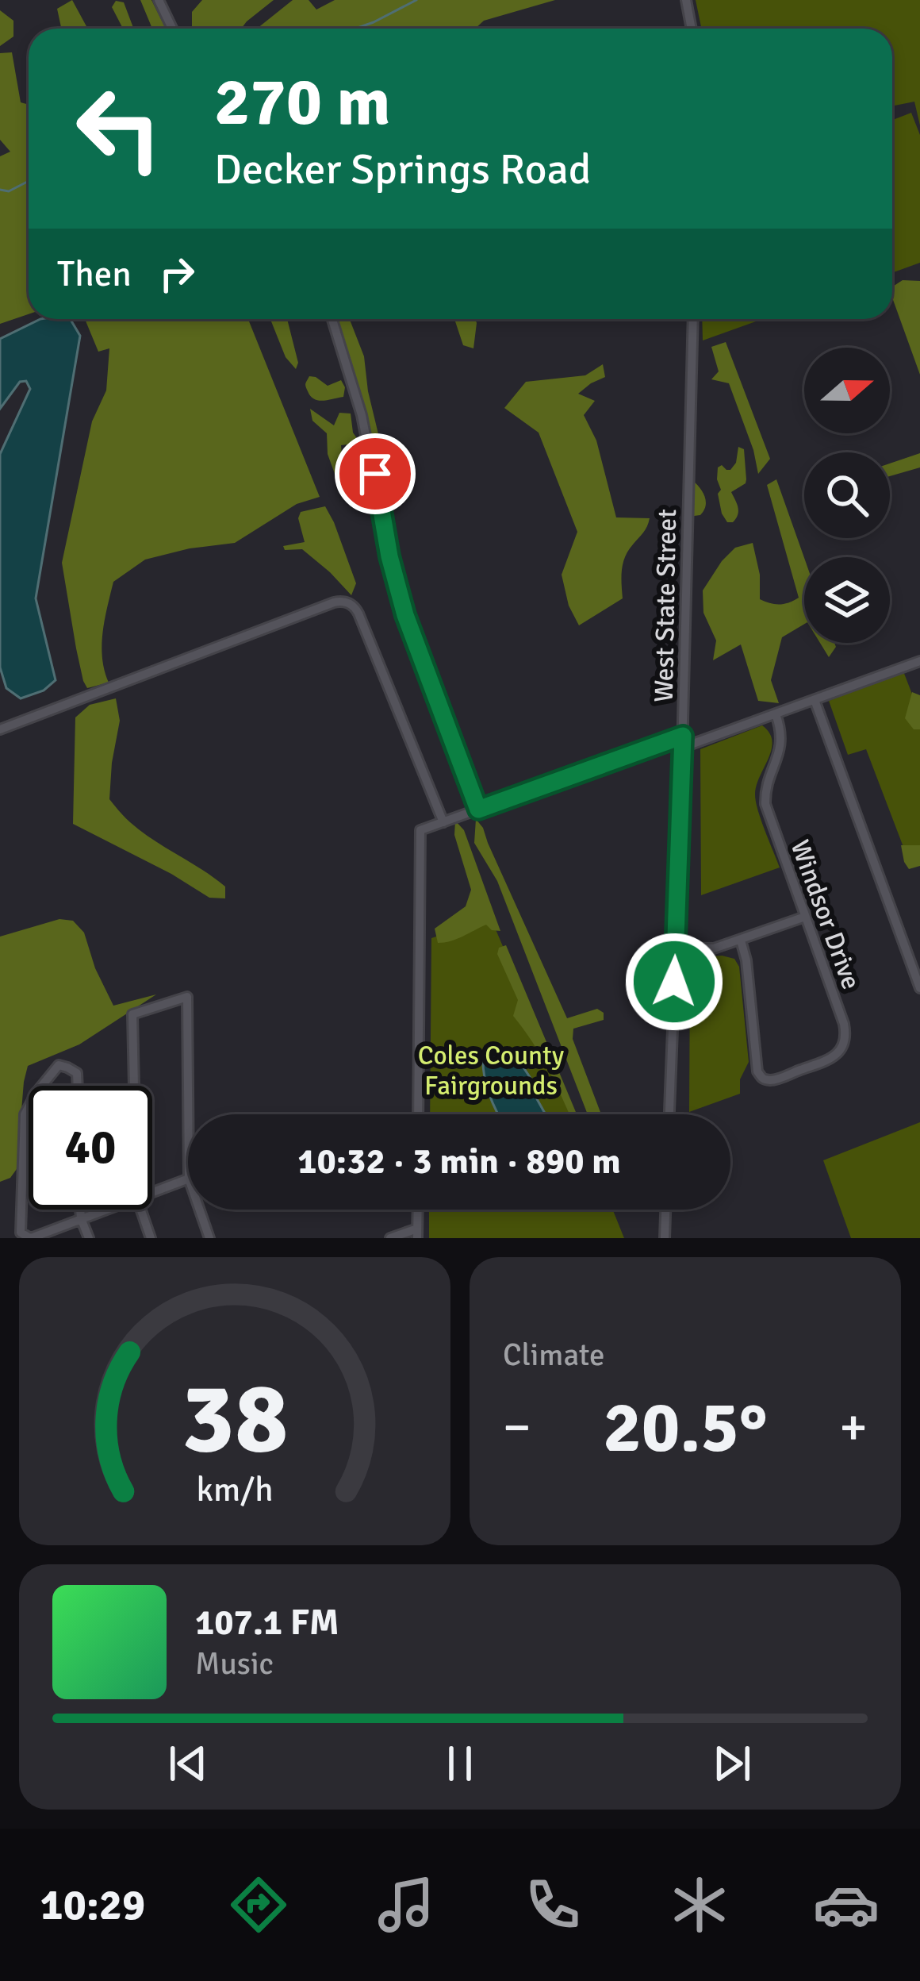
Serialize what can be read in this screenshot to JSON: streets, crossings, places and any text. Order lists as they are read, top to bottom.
{
  "streets": {
    "street": ["West State Street", "Windsor Drive"]
  },
  "parks": ["Coles County Fairgrounds"],
  "north": "right",
  "page": {
    "turn": ["270 m", "Decker Springs Road"],
    "then": "Then",
    "limit": "40",
    "trip": "10:32 · 3 min · 890 m",
    "tile": "Climate",
    "heat": ["−", "20.5°", "+"],
    "song": ["107.1 FM", "Music"],
    "tabs": "10:29",
    "gauge": ["38", "km/h"]
  }
}
